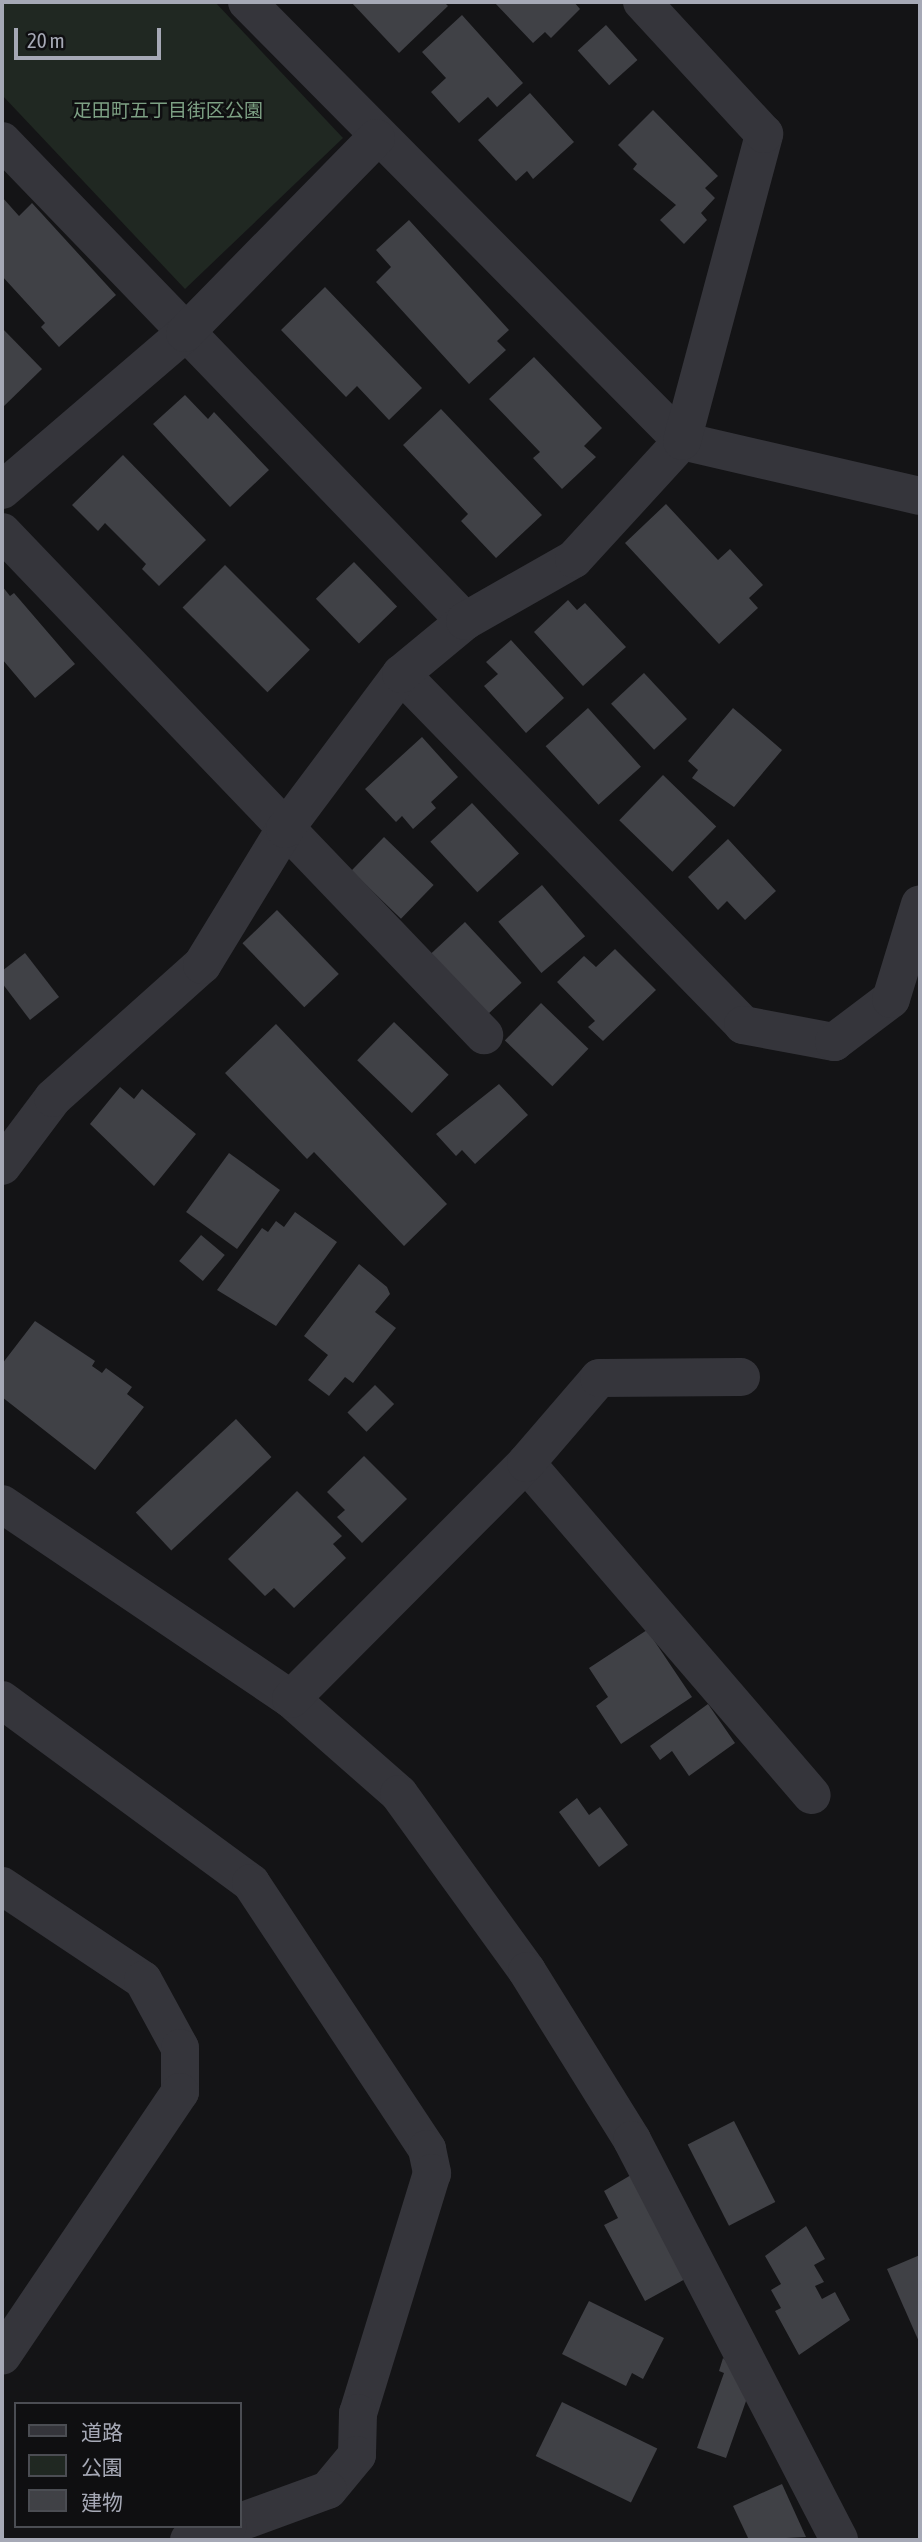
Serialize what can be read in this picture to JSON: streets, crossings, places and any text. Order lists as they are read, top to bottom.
{
  "parks": ["疋田町五丁目街区公園"],
  "legend": ["道路", "公園", "建物"],
  "scale_bar": "20 m"
}
